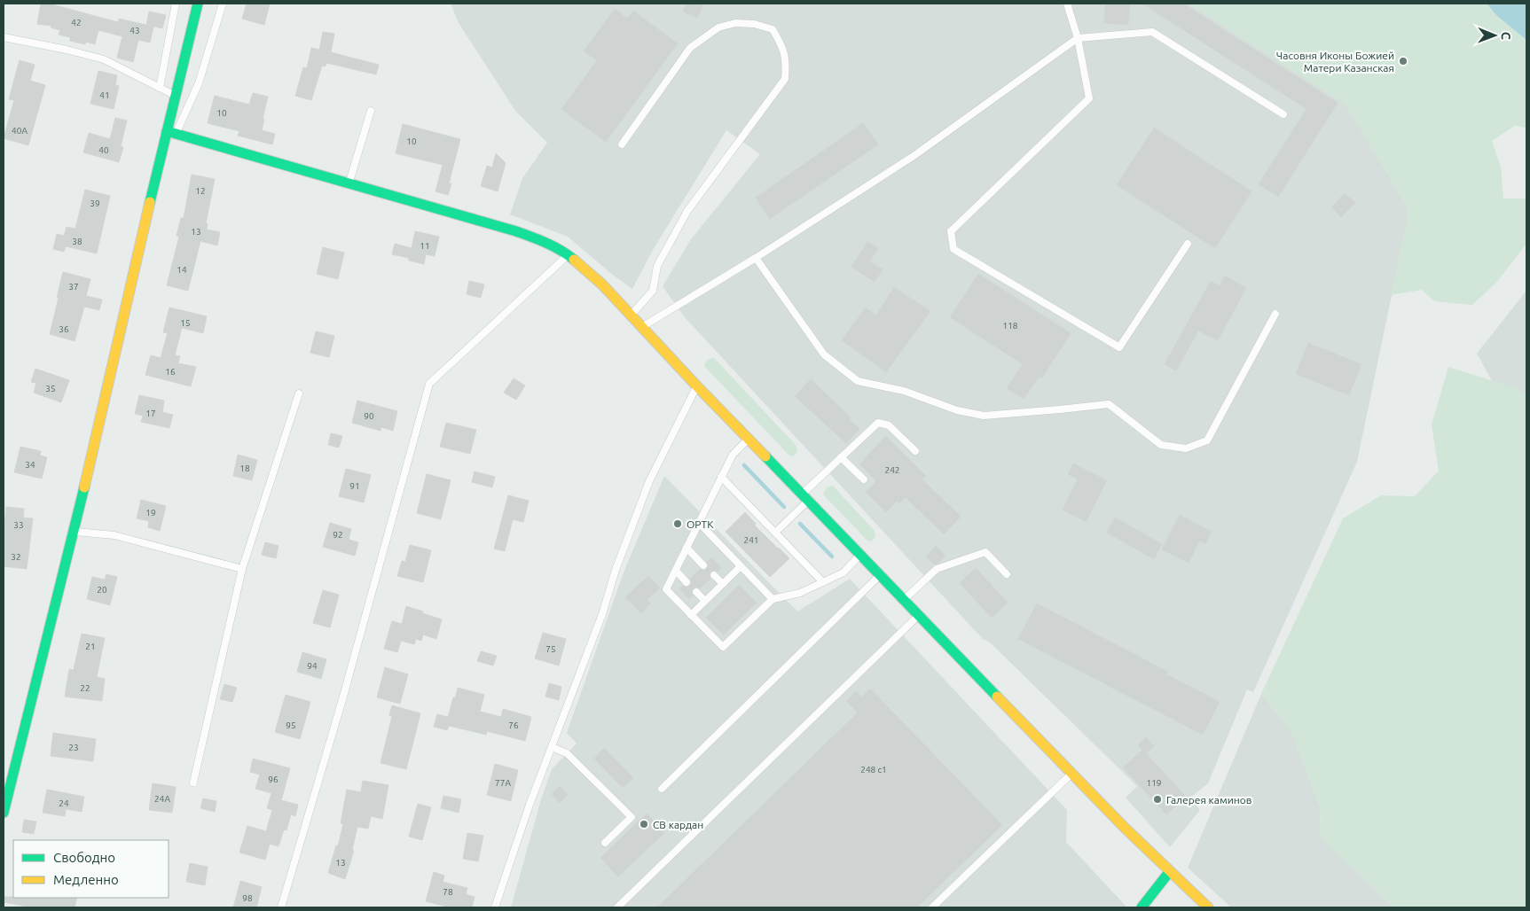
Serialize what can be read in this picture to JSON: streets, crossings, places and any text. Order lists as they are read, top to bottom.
{
  "places": [
    "Часовня Иконы Божией Матери Казанская",
    "ОРТК",
    "Галерея каминов",
    "СВ кардан"
  ],
  "house_numbers": [
    "42",
    "43",
    "41",
    "10",
    "40А",
    "10",
    "40",
    "12",
    "39",
    "13",
    "38",
    "11",
    "14",
    "37",
    "15",
    "118",
    "36",
    "16",
    "35",
    "17",
    "90",
    "34",
    "18",
    "242",
    "91",
    "19",
    "33",
    "92",
    "241",
    "32",
    "20",
    "21",
    "75",
    "94",
    "22",
    "95",
    "76",
    "23",
    "248 с1",
    "96",
    "77А",
    "119",
    "24А",
    "24",
    "13",
    "78",
    "98"
  ],
  "legend": ["Свободно", "Медленно"],
  "north": "right"
}
